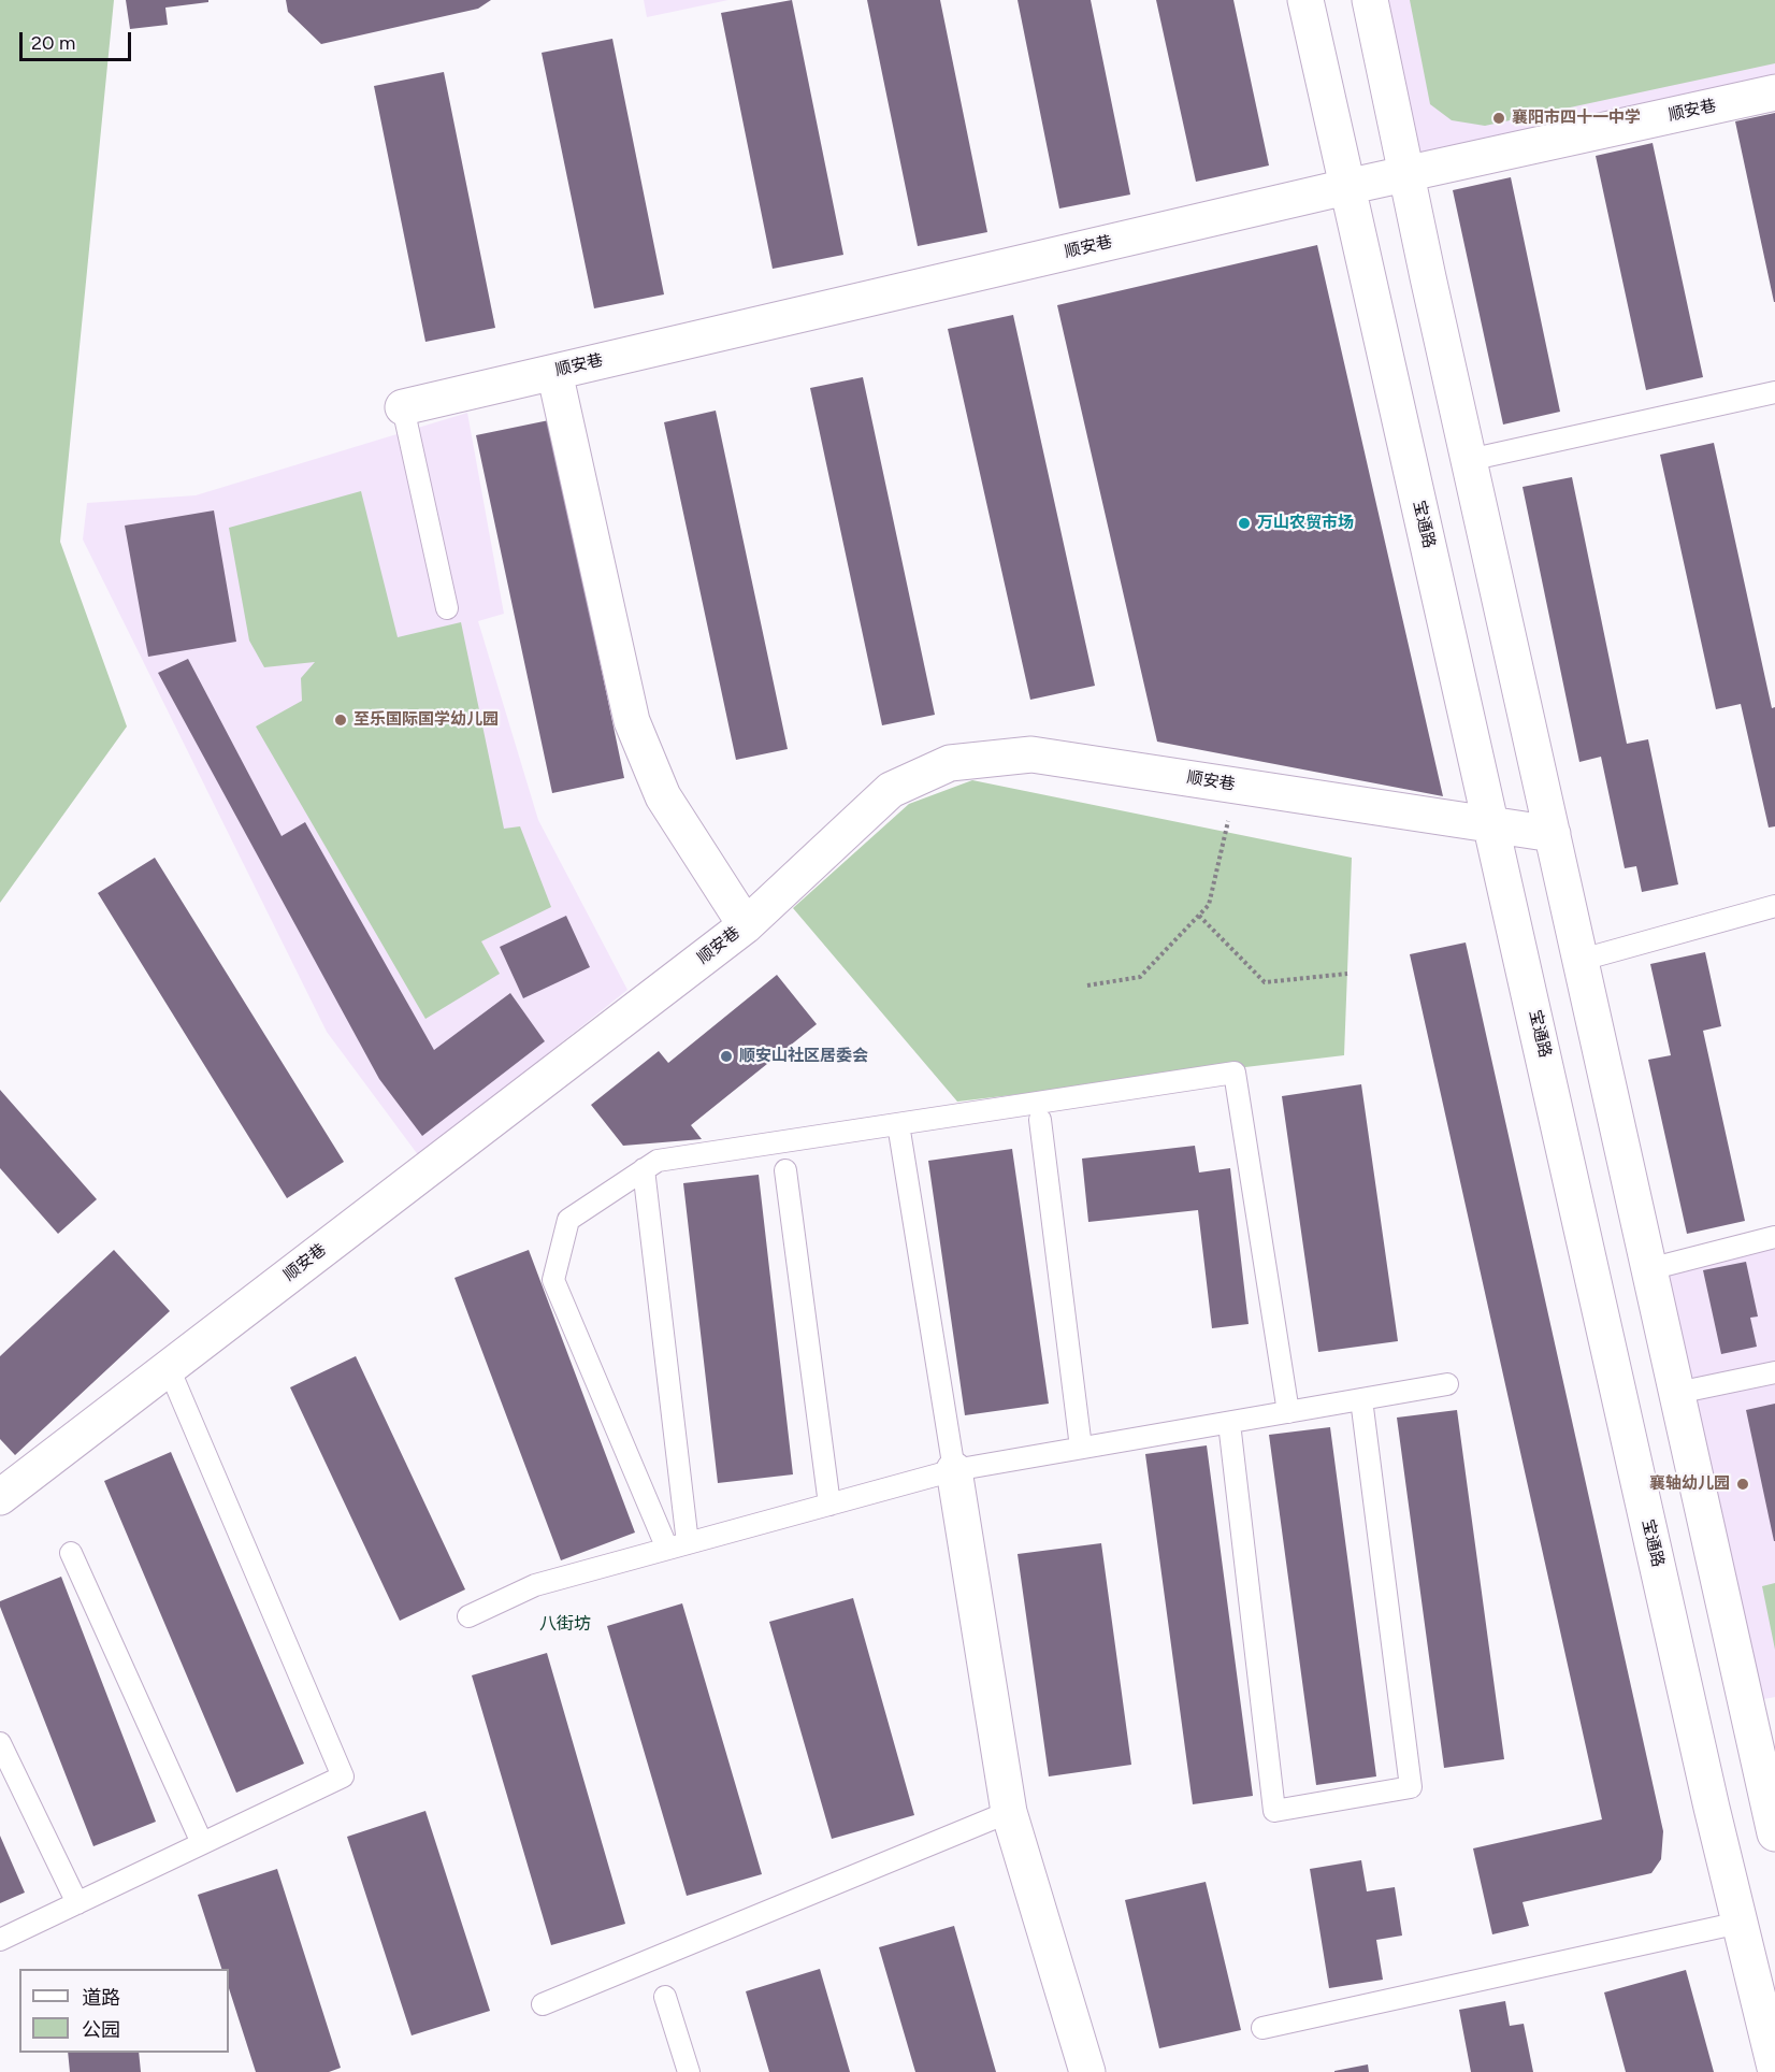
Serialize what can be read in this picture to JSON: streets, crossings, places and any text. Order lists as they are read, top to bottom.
{
  "streets": {
    "street": ["顺安巷", "宝通路"]
  },
  "crossings": [
    ["顺安巷", "宝通路"]
  ],
  "districts": ["八街坊"],
  "places": [
    "襄阳市四十一中学",
    "万山农贸市场",
    "至乐国际国学幼儿园",
    "顺安山社区居委会",
    "襄轴幼儿园"
  ],
  "legend": ["道路", "公园"],
  "scale_bar": "20 m"
}
